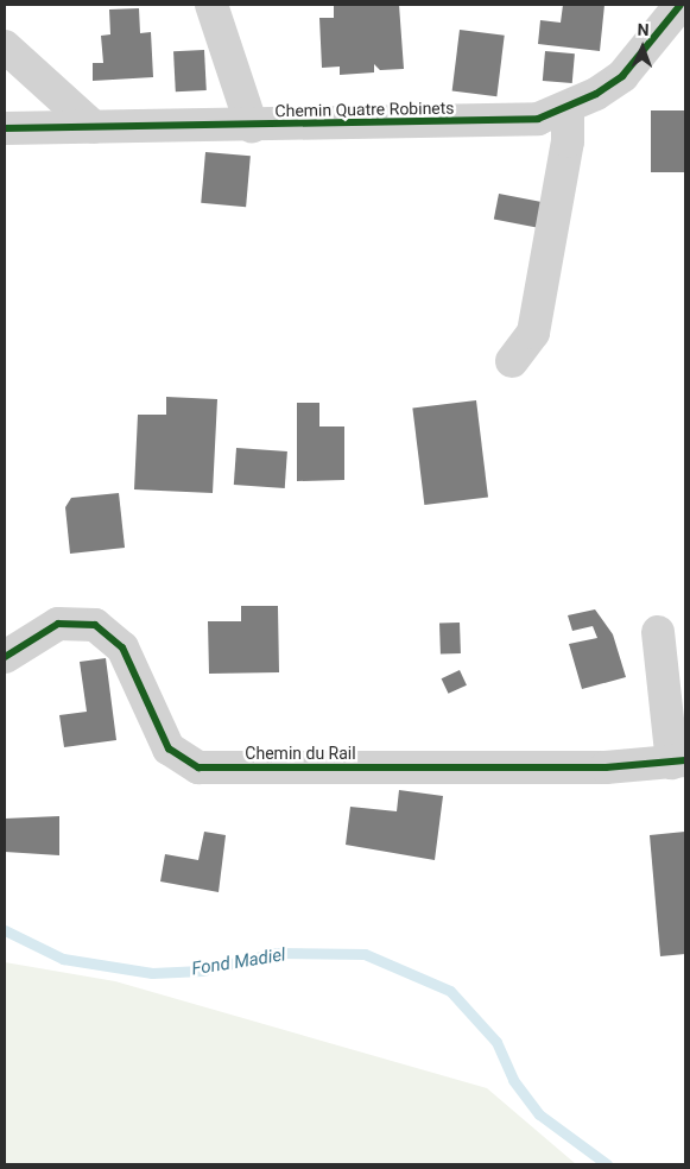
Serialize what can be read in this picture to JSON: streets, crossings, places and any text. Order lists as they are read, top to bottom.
{
  "streets": {
    "street": ["Chemin Quatre Robinets", "Chemin du Rail"]
  },
  "water": ["Fond Madiel"],
  "north": "top"
}
